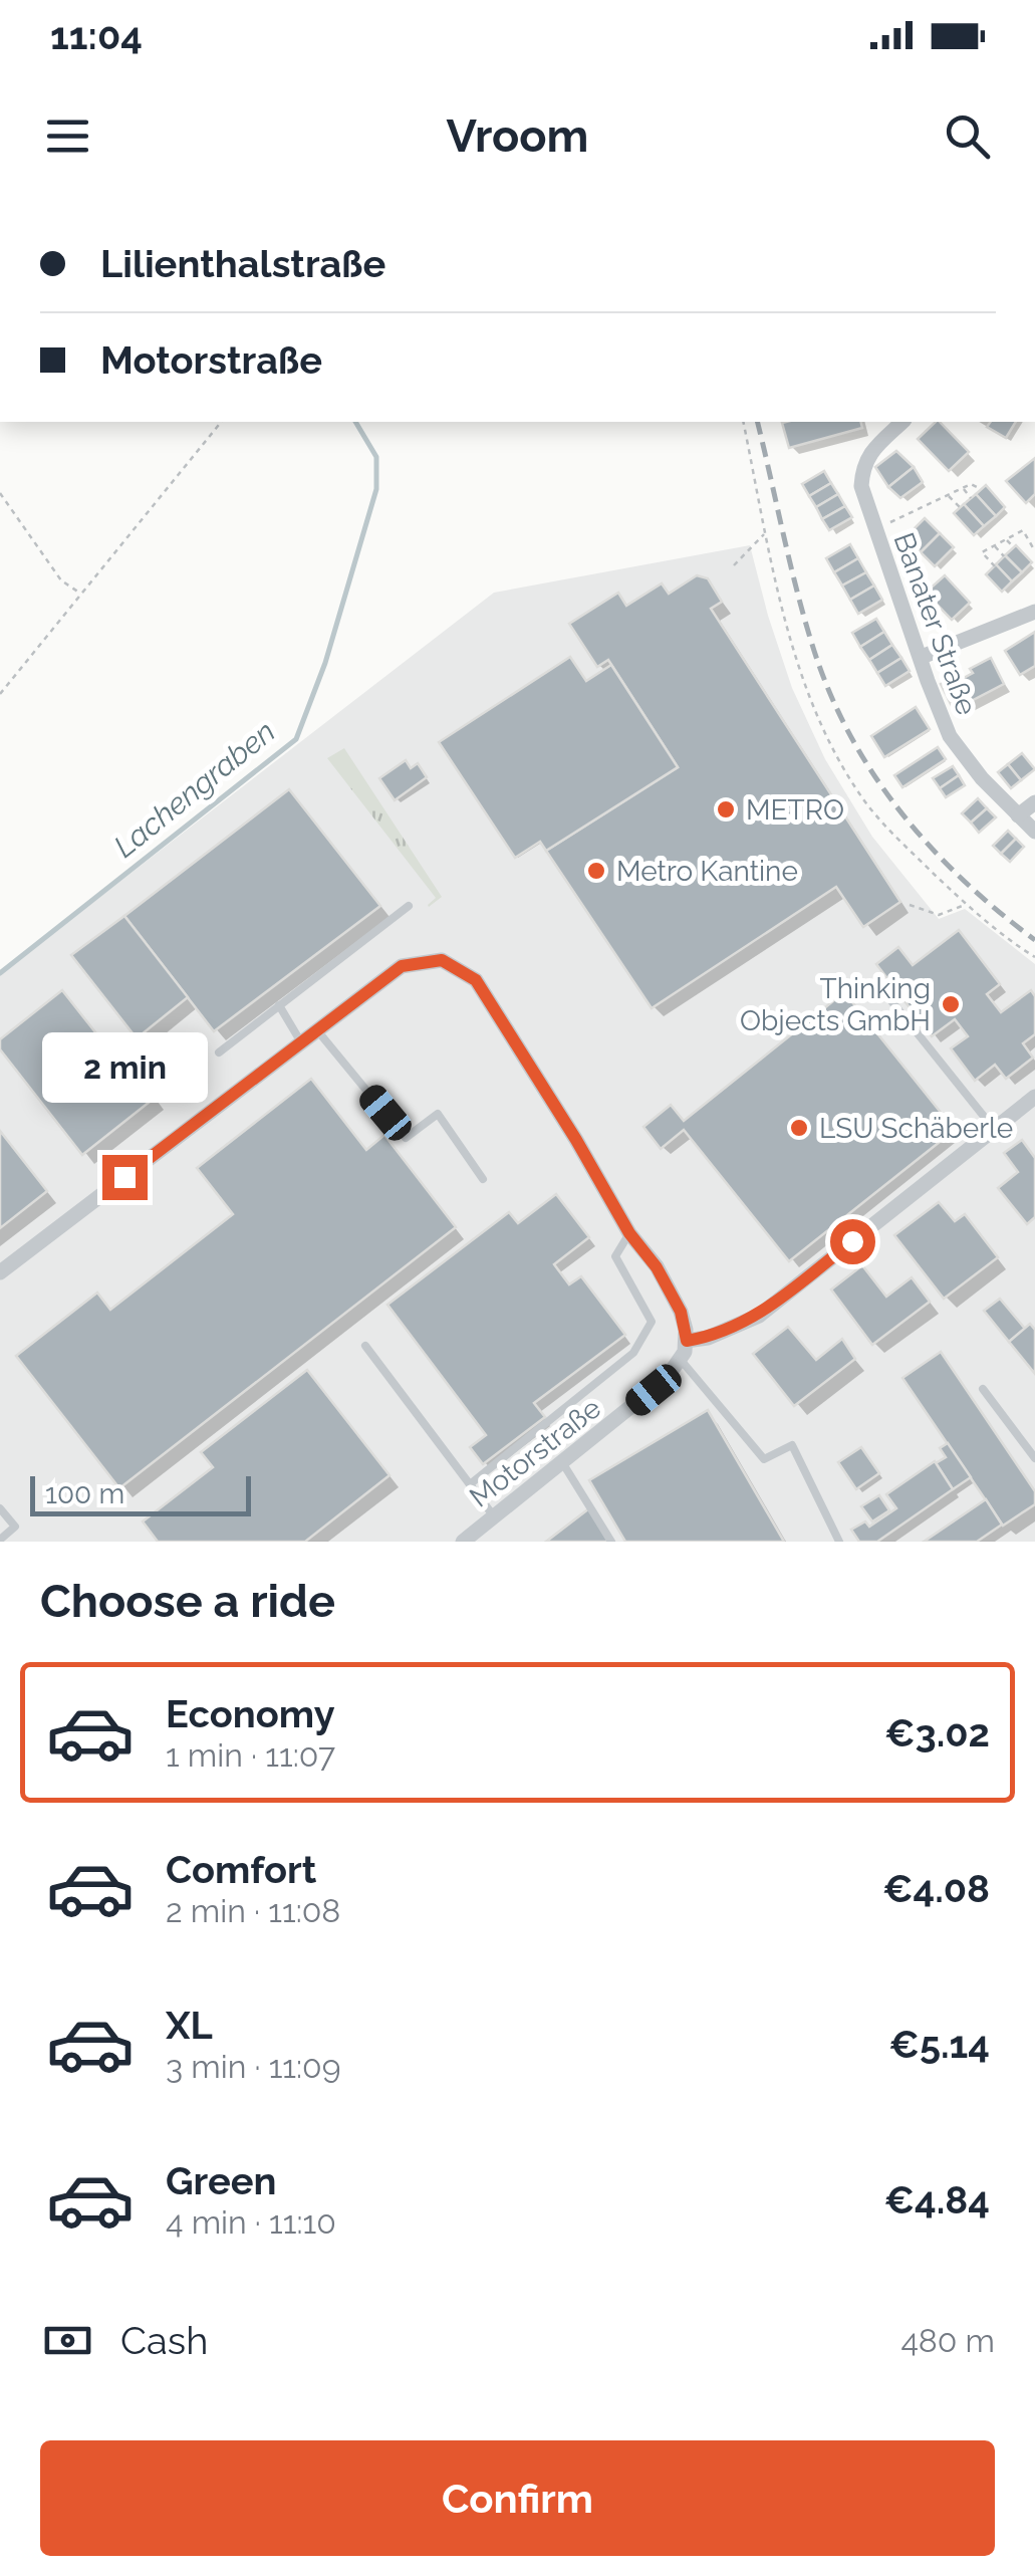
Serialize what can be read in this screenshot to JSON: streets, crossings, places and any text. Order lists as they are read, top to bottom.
{
  "streets": {
    "street": ["Banater Straße", "Motorstraße"]
  },
  "water": ["Lachengraben"],
  "places": [
    "METRO",
    "Metro Kantine",
    "Thinking Objects GmbH",
    "LSU Schäberle"
  ],
  "scale_bar": "100 m",
  "page": {
    "status": "11:04",
    "header": "Vroom",
    "banner": ["Lilienthalstraße", "Motorstraße"],
    "bubble": "2 min",
    "scale": "100 m",
    "heading": "Choose a ride",
    "list": [
      {
        "name": "Economy",
        "note": "1 min · 11:07",
        "value": "€3.02"
      },
      {
        "name": "Comfort",
        "note": "2 min · 11:08",
        "value": "€4.08"
      },
      {
        "name": "XL",
        "note": "3 min · 11:09",
        "value": "€5.14"
      },
      {
        "name": "Green",
        "note": "4 min · 11:10",
        "value": "€4.84"
      }
    ],
    "pay": ["Cash", "480 m"],
    "buttons": "Confirm"
  }
}
